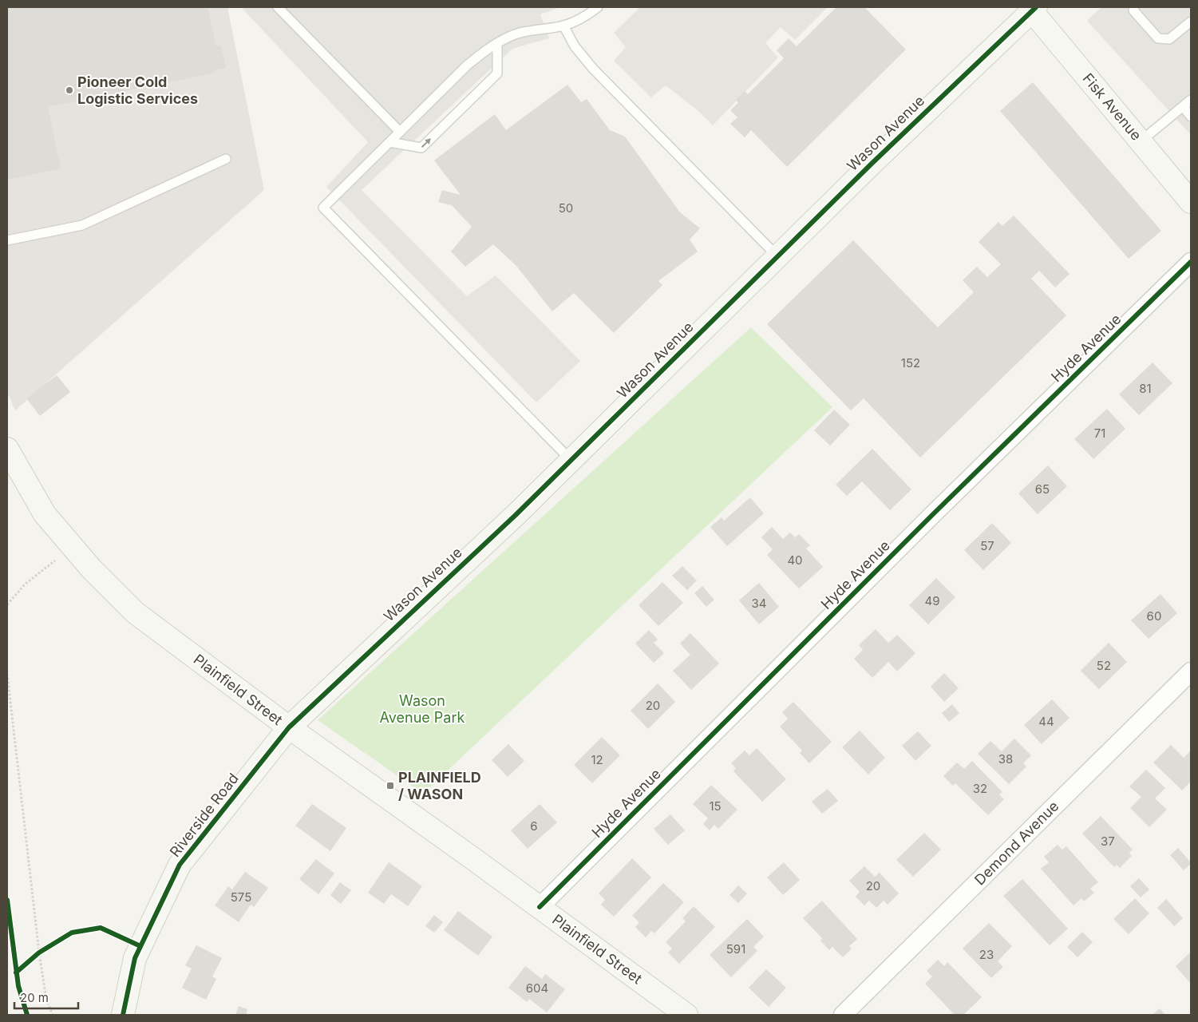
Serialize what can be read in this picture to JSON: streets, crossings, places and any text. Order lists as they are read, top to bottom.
{
  "streets": {
    "street": [
      "Fisk Avenue",
      "Wason Avenue",
      "Hyde Avenue",
      "Plainfield Street",
      "Riverside Road",
      "Demond Avenue"
    ]
  },
  "crossings": [
    ["Fisk Avenue", "Wason Avenue"],
    ["Wason Avenue", "Plainfield Street"],
    ["Wason Avenue", "Riverside Road"],
    ["Hyde Avenue", "Plainfield Street"],
    ["Plainfield Street", "Riverside Road"]
  ],
  "parks": ["Wason Avenue Park"],
  "places": {
    "other": ["Pioneer Cold Logistic Services"],
    "transit": ["PLAINFIELD / WASON"]
  },
  "house_numbers": [
    "50",
    "152",
    "81",
    "71",
    "65",
    "57",
    "40",
    "49",
    "34",
    "60",
    "52",
    "20",
    "44",
    "38",
    "12",
    "32",
    "15",
    "6",
    "37",
    "20",
    "575",
    "591",
    "23",
    "604"
  ],
  "scale_bar": "20 m"
}
